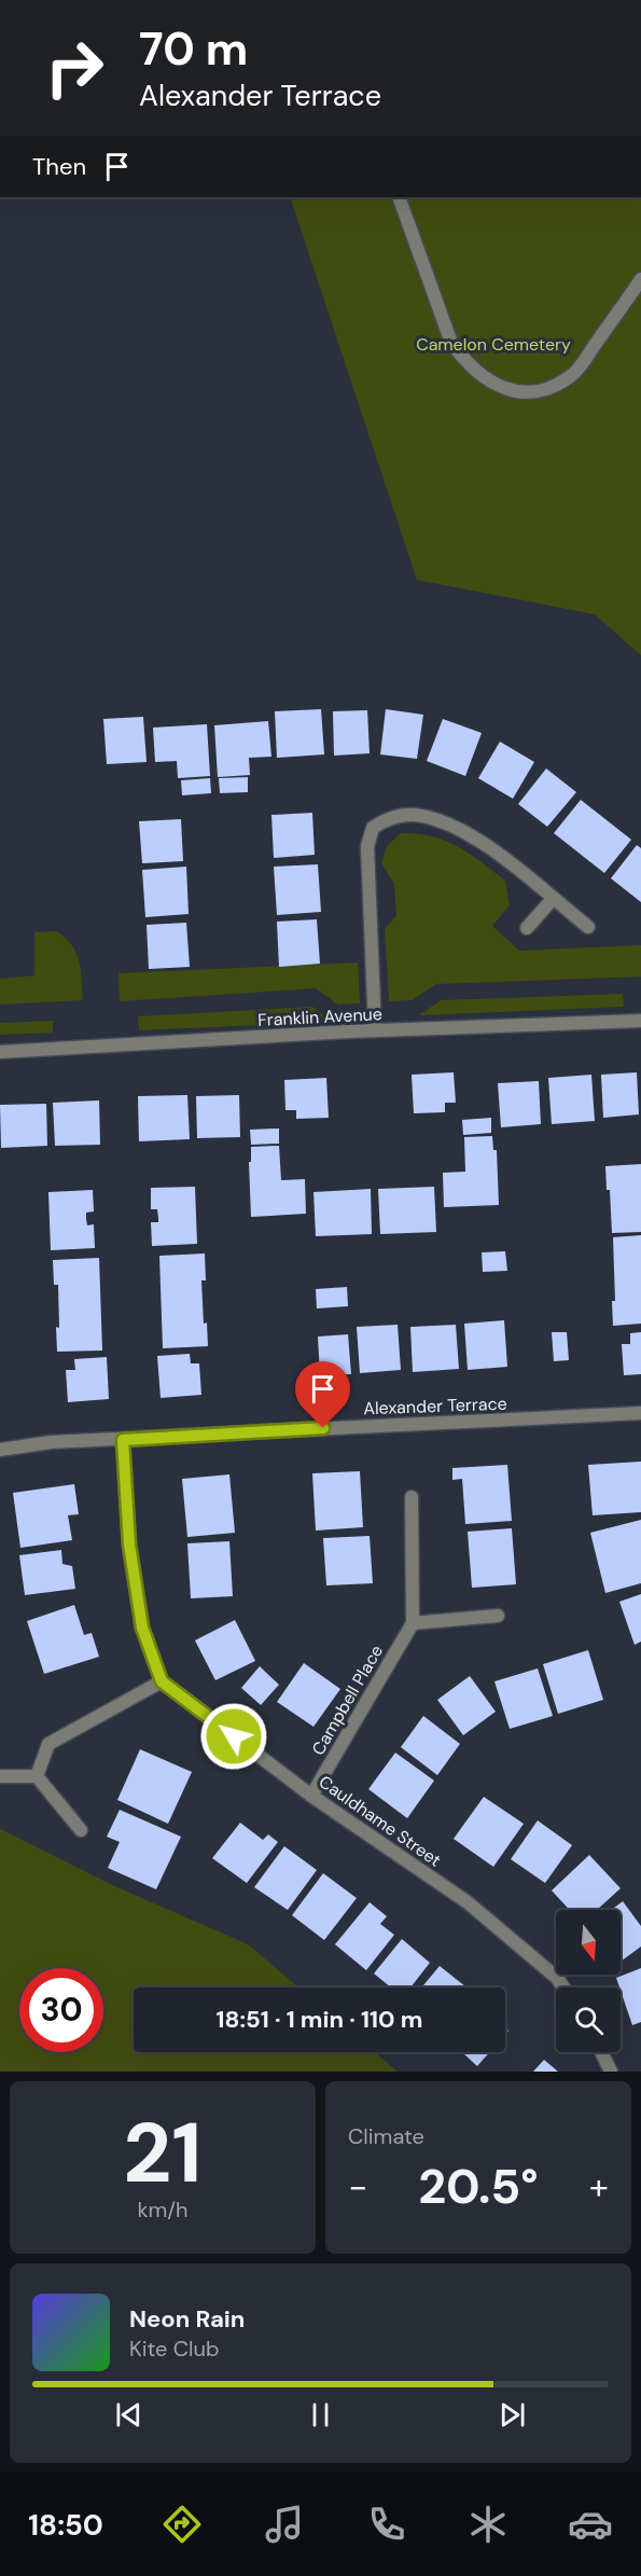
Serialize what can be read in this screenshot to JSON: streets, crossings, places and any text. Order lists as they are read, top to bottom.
{
  "streets": {
    "street": [
      "Franklin Avenue",
      "Alexander Terrace",
      "Campbell Place",
      "Cauldhame Street"
    ]
  },
  "crossings": [
    ["Campbell Place", "Cauldhame Street"]
  ],
  "parks": ["Camelon Cemetery"],
  "north": "bottom",
  "page": {
    "turn": ["70 m", "Alexander Terrace"],
    "then": "Then",
    "limit": "30",
    "trip": "18:51 · 1 min · 110 m",
    "tile": [
      ["21", "km/h"],
      "Climate"
    ],
    "heat": ["−", "20.5°", "+"],
    "song": ["Neon Rain", "Kite Club"],
    "tabs": "18:50"
  }
}
